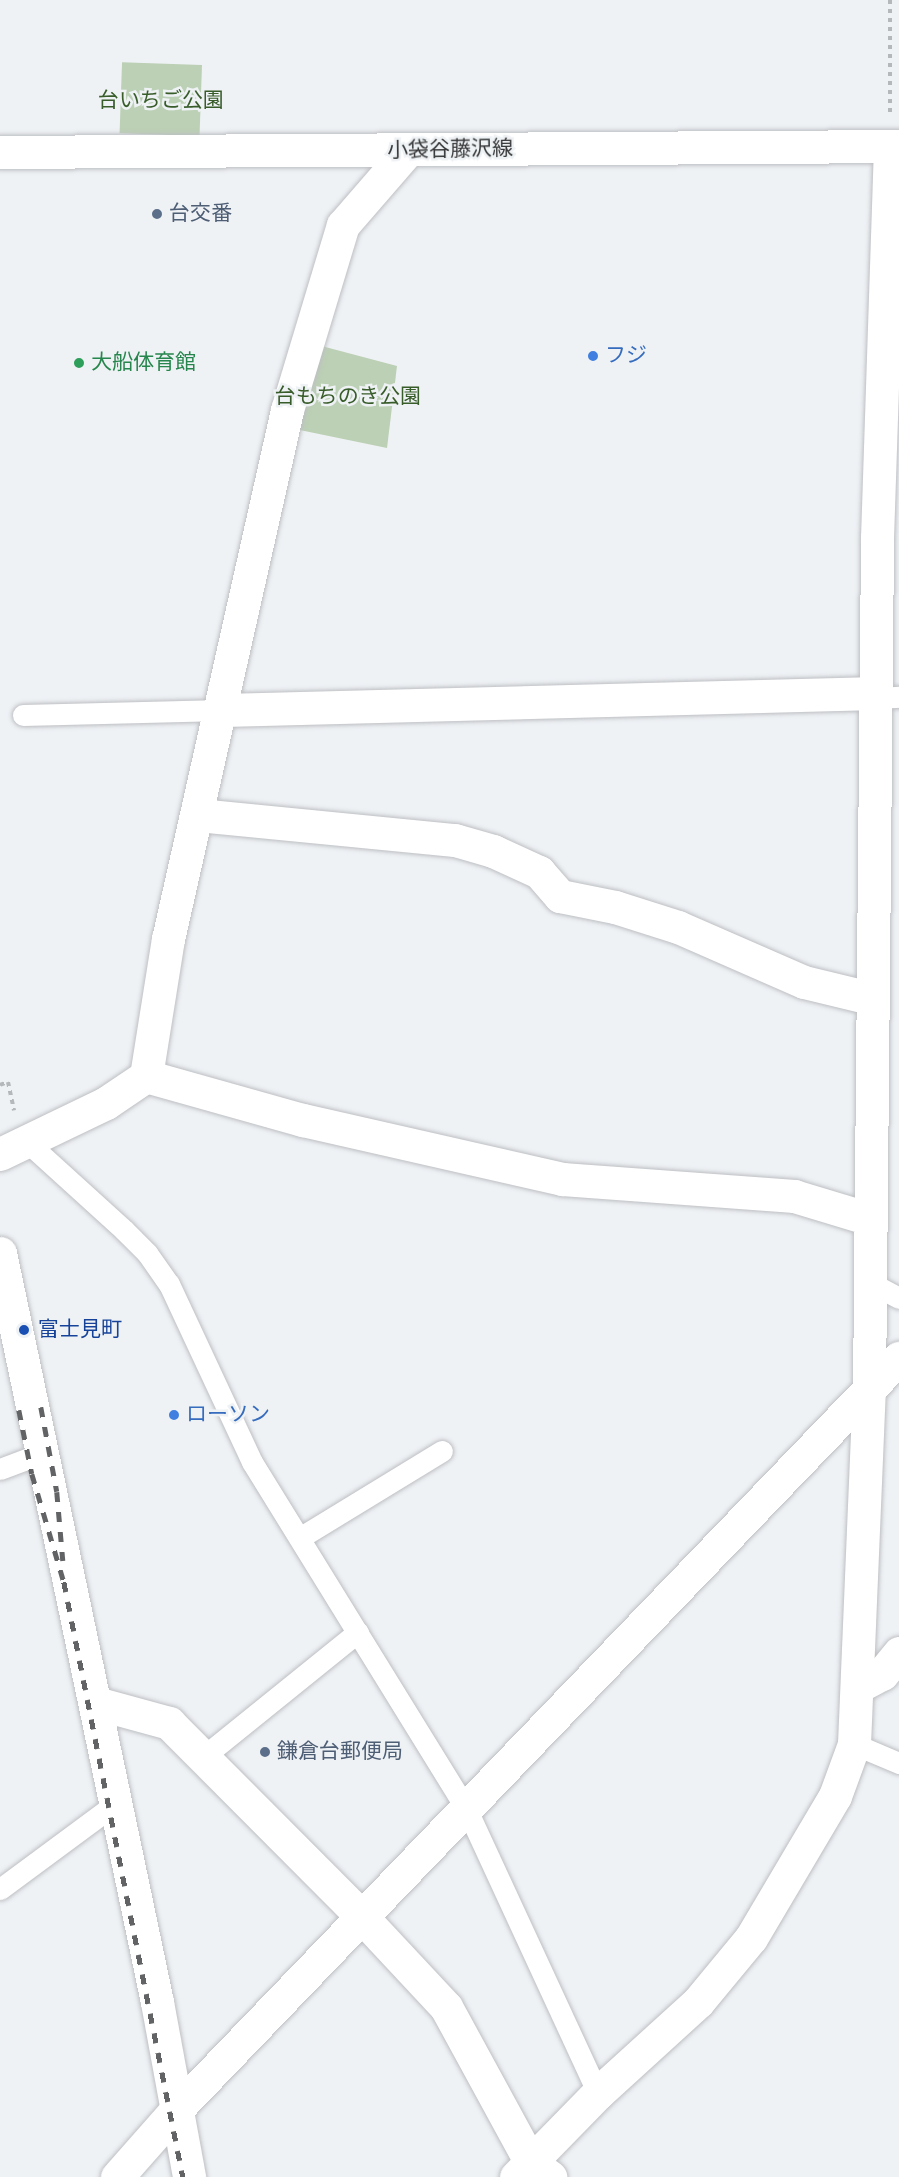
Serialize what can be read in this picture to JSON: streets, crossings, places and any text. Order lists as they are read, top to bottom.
{
  "streets": {
    "street": ["小袋谷藤沢線"]
  },
  "parks": ["台いちご公園", "台もちのき公園"],
  "places": [
    "台交番",
    "フジ",
    "大船体育館",
    "富士見町",
    "ローソン",
    "鎌倉台郵便局"
  ]
}
